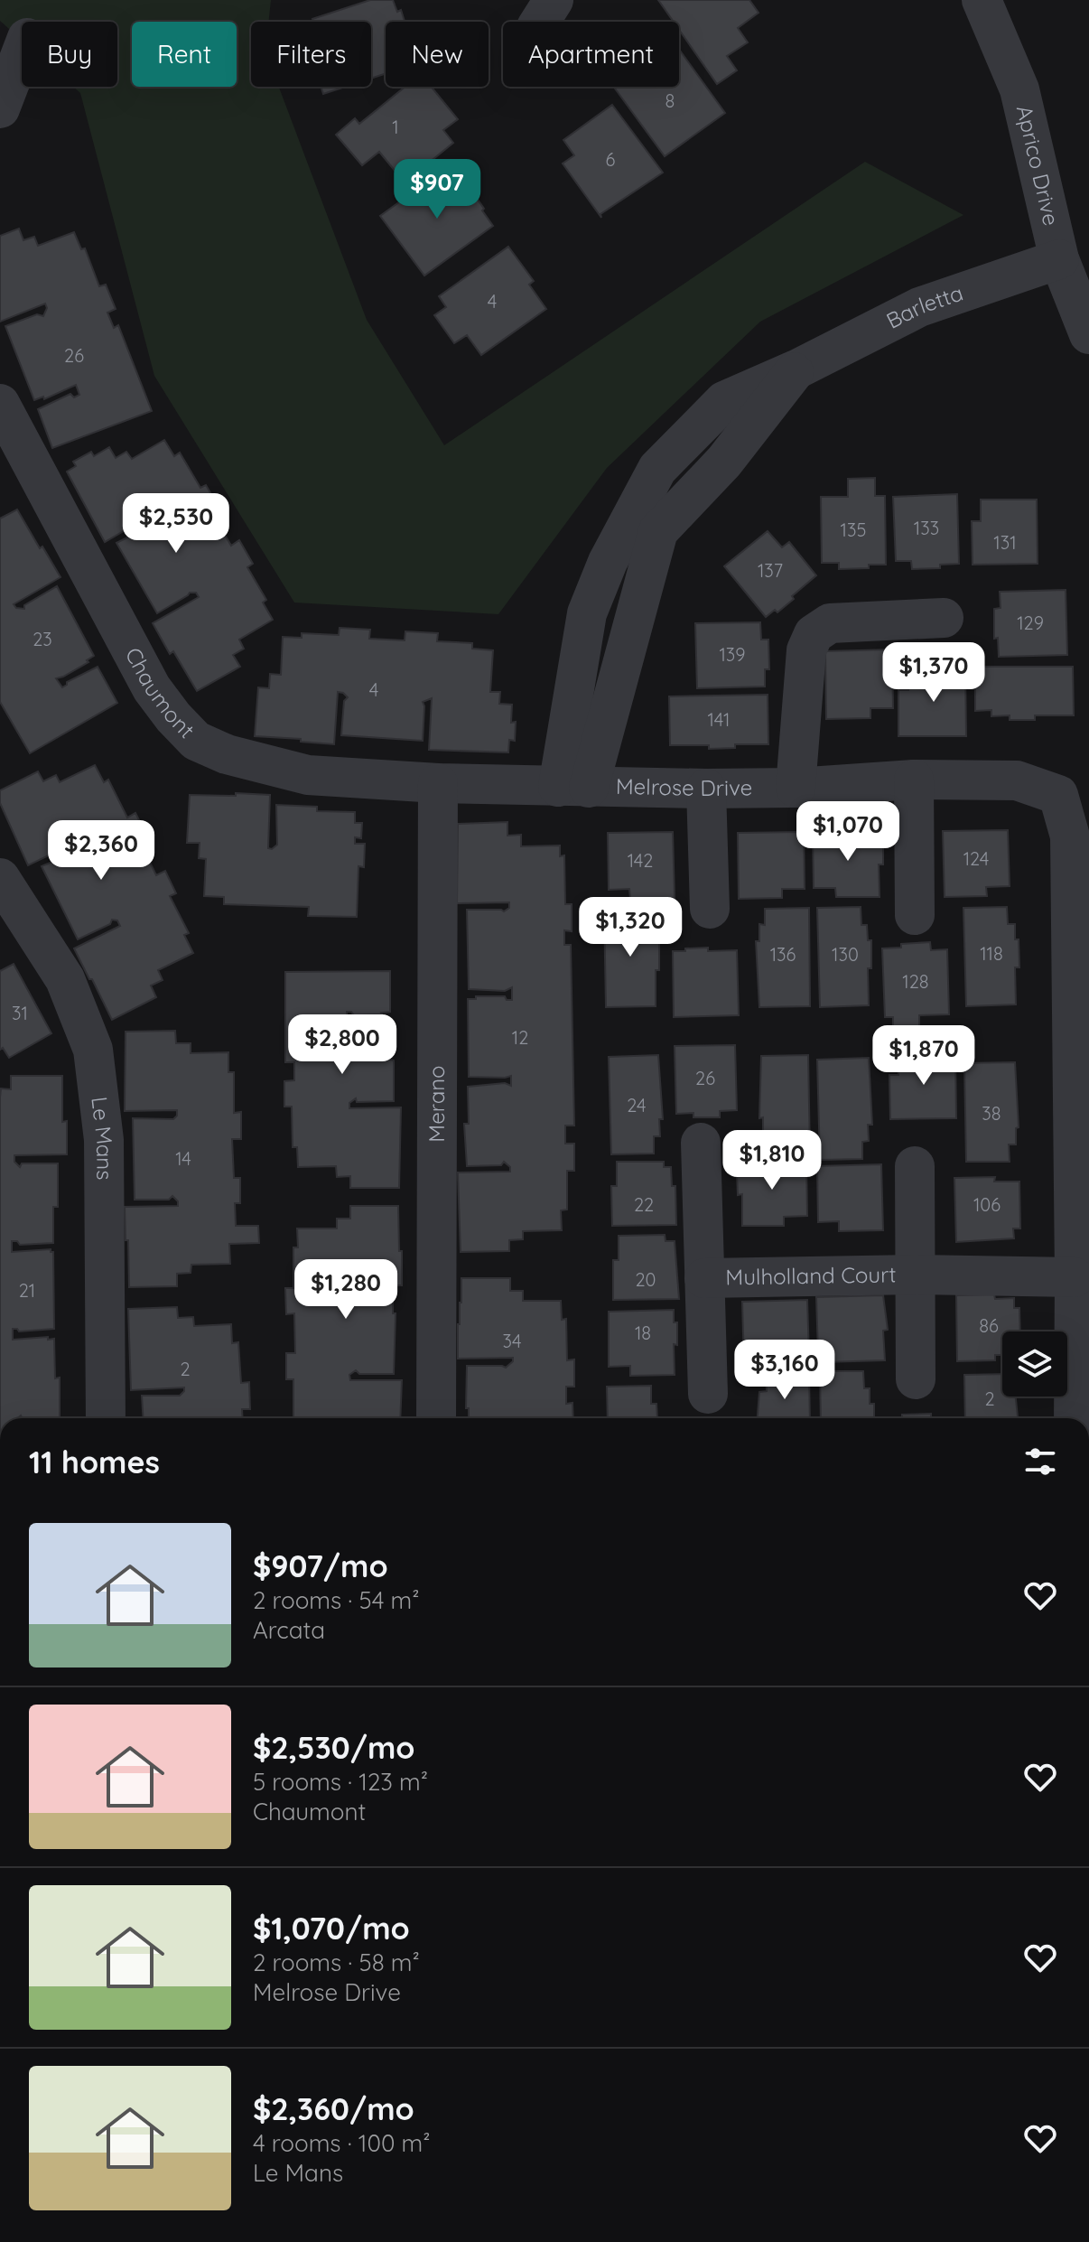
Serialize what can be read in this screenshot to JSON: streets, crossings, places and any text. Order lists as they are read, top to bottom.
{
  "streets": {
    "street": [
      "Aprico Drive",
      "Barletta",
      "Chaumont",
      "Melrose Drive",
      "Merano",
      "Le Mans",
      "Mulholland Court"
    ]
  },
  "crossings": [
    ["Aprico Drive", "Barletta"],
    ["Barletta", "Chaumont"],
    ["Barletta", "Melrose Drive"],
    ["Chaumont", "Melrose Drive"],
    ["Chaumont", "Merano"],
    ["Melrose Drive", "Mulholland Court"]
  ],
  "house_numbers": [
    "8",
    "1",
    "6",
    "4",
    "26",
    "133",
    "135",
    "131",
    "137",
    "129",
    "23",
    "139",
    "4",
    "141",
    "124",
    "142",
    "118",
    "136",
    "130",
    "128",
    "31",
    "12",
    "26",
    "24",
    "38",
    "14",
    "22",
    "106",
    "20",
    "21",
    "86",
    "18",
    "34",
    "2",
    "2"
  ],
  "page": {
    "chip": [
      "Buy",
      "Rent",
      "Filters",
      "New",
      "Apartment"
    ],
    "price": [
      "$907",
      "$2,530",
      "$1,370",
      "$1,070",
      "$2,360",
      "$1,320",
      "$2,800",
      "$1,870",
      "$1,810",
      "$1,280",
      "$3,160"
    ],
    "heading": "11 homes",
    "list": [
      {
        "name": "$907/mo",
        "note": "2 rooms · 54 m² · Arcata"
      },
      {
        "name": "$2,530/mo",
        "note": "5 rooms · 123 m² · Chaumont"
      },
      {
        "name": "$1,070/mo",
        "note": "2 rooms · 58 m² · Melrose Drive"
      },
      {
        "name": "$2,360/mo",
        "note": "4 rooms · 100 m² · Le Mans"
      }
    ]
  }
}
